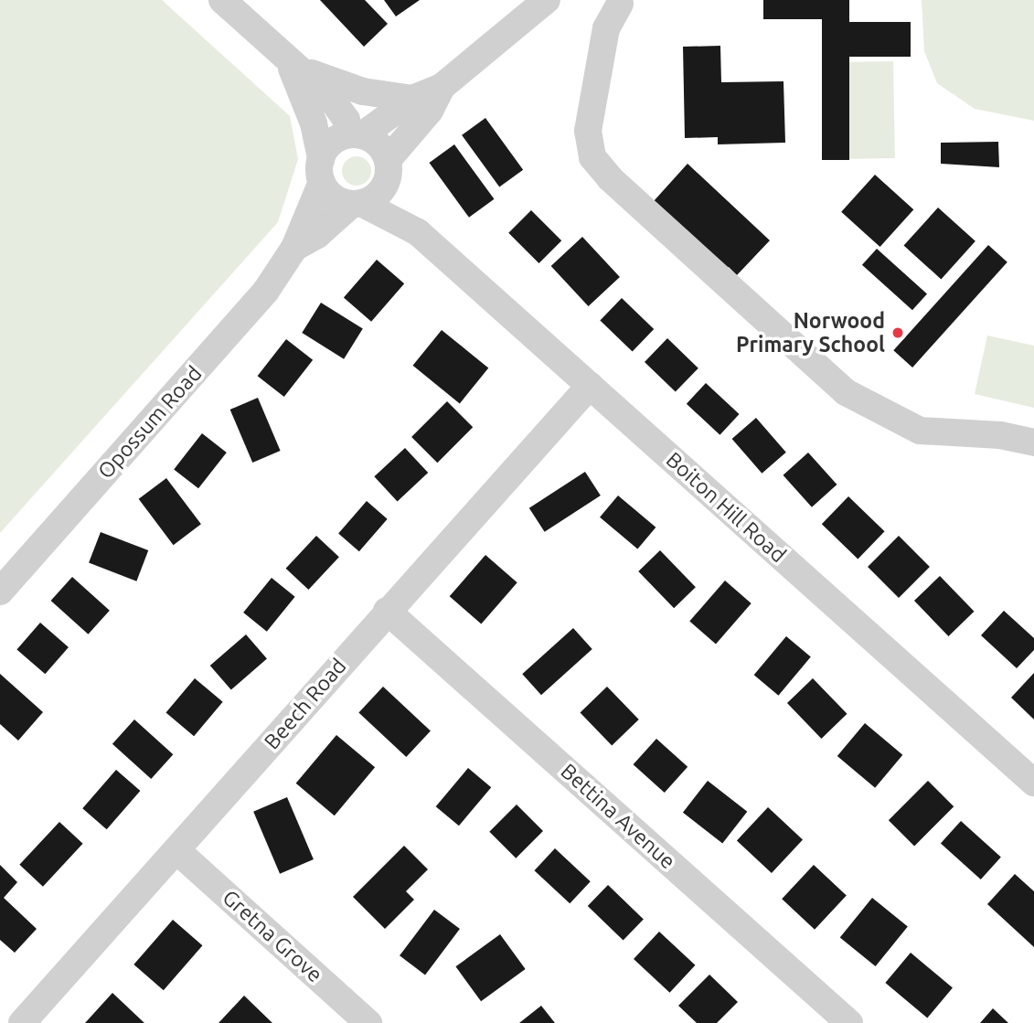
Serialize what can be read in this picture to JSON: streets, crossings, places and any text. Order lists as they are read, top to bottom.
{
  "streets": {
    "street": [
      "Opossum Road",
      "Boiton Hill Road",
      "Beech Road",
      "Bettina Avenue",
      "Gretna Grove"
    ]
  },
  "crossings": [
    ["Opossum Road", "Boiton Hill Road"],
    ["Boiton Hill Road", "Beech Road"],
    ["Beech Road", "Bettina Avenue"],
    ["Beech Road", "Gretna Grove"]
  ],
  "places": ["Norwood Primary School"]
}
